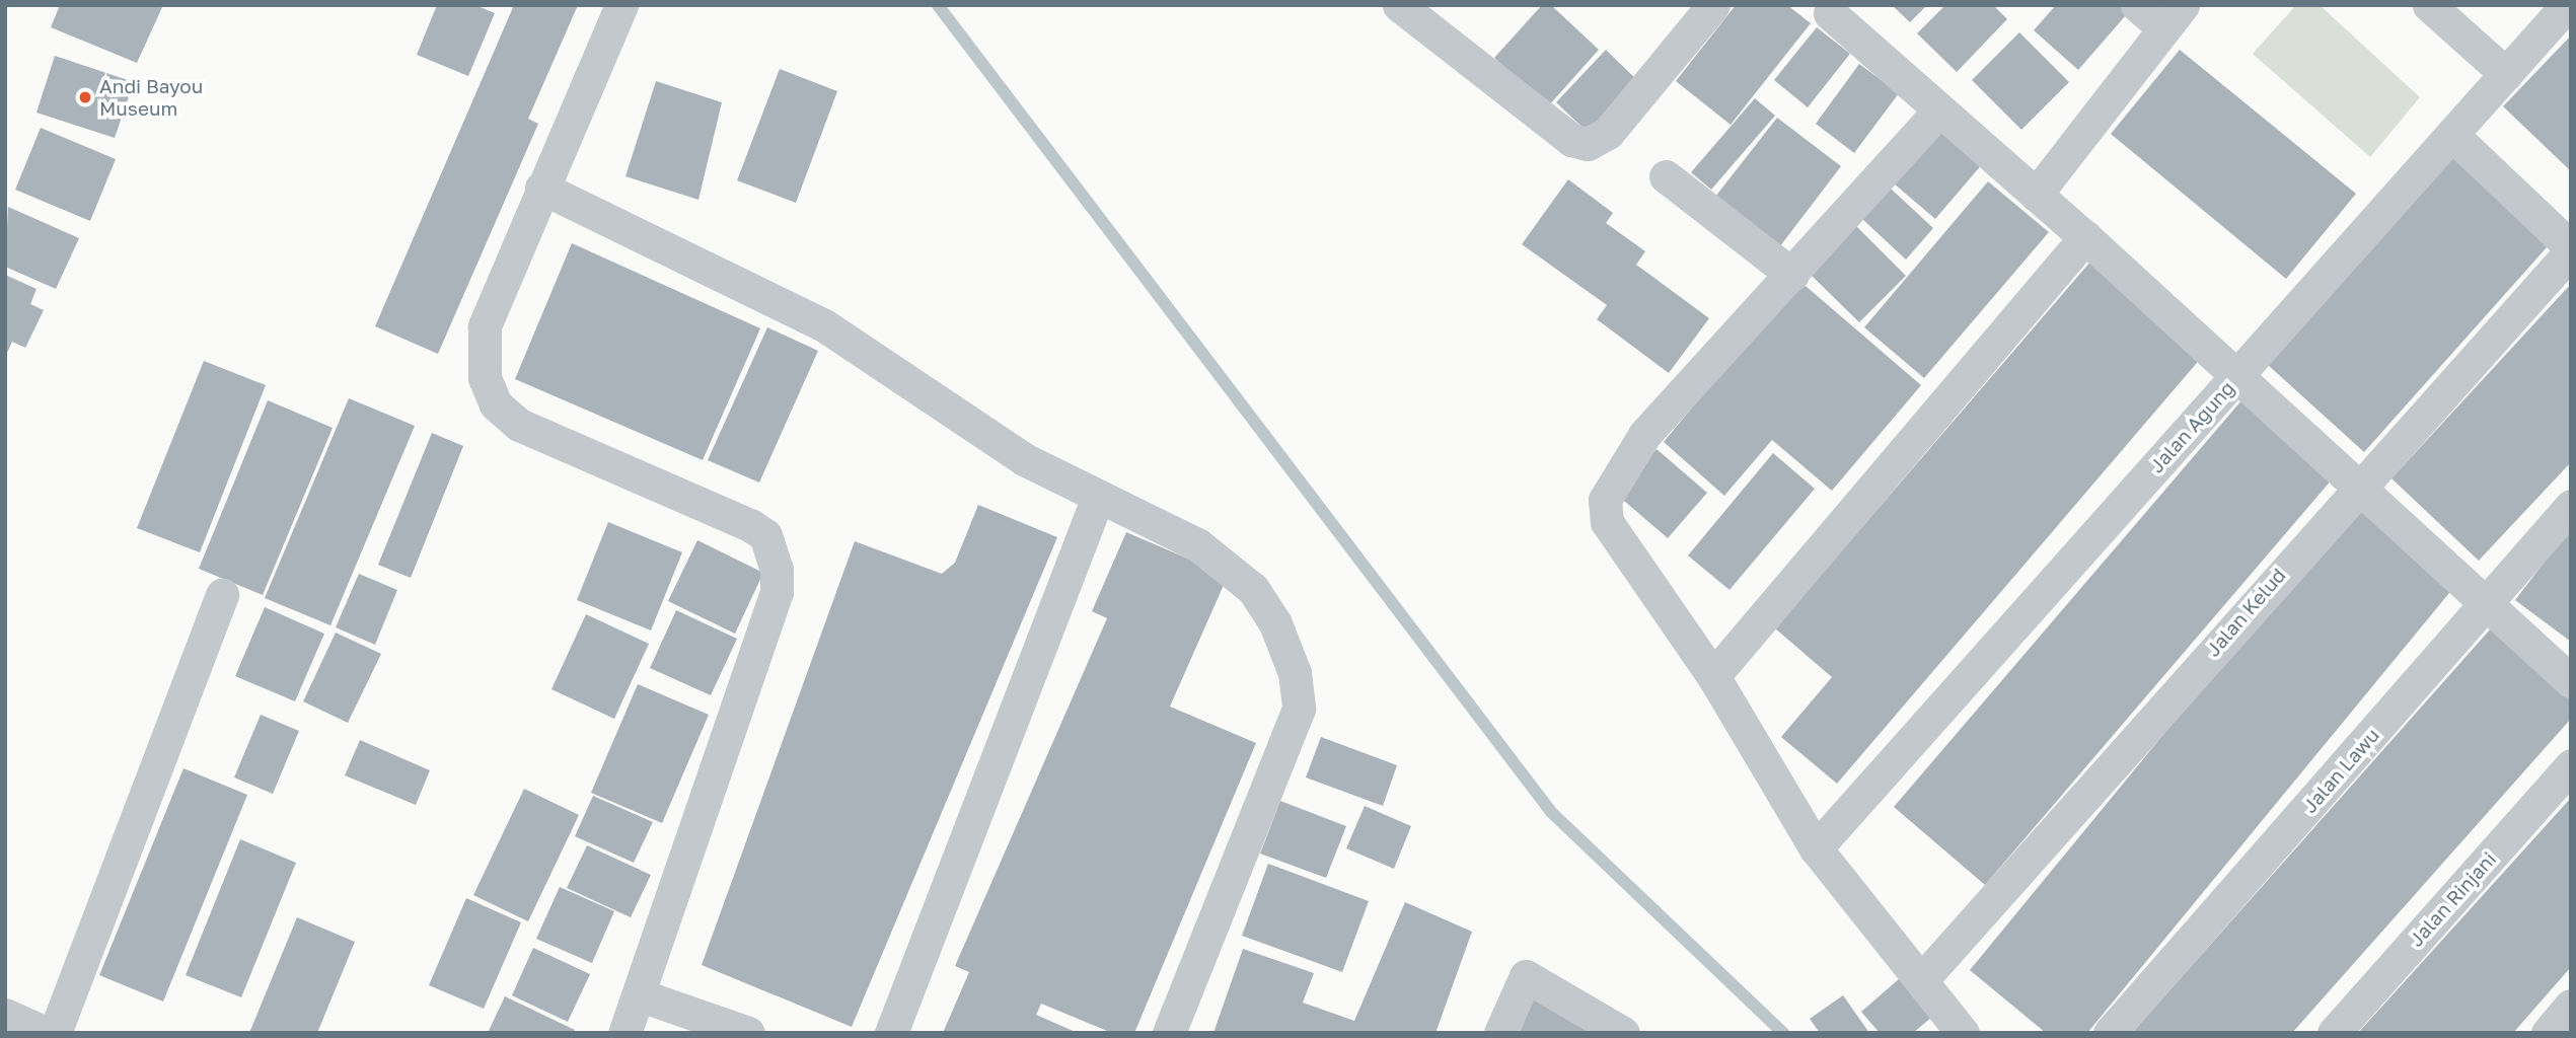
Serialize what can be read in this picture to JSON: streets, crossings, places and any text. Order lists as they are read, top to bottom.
{
  "streets": {
    "street": [
      "Jalan Agung",
      "Jalan Kelud",
      "Jalan Lawu",
      "Jalan Rinjani"
    ]
  },
  "places": ["Andi Bayou Museum"]
}
